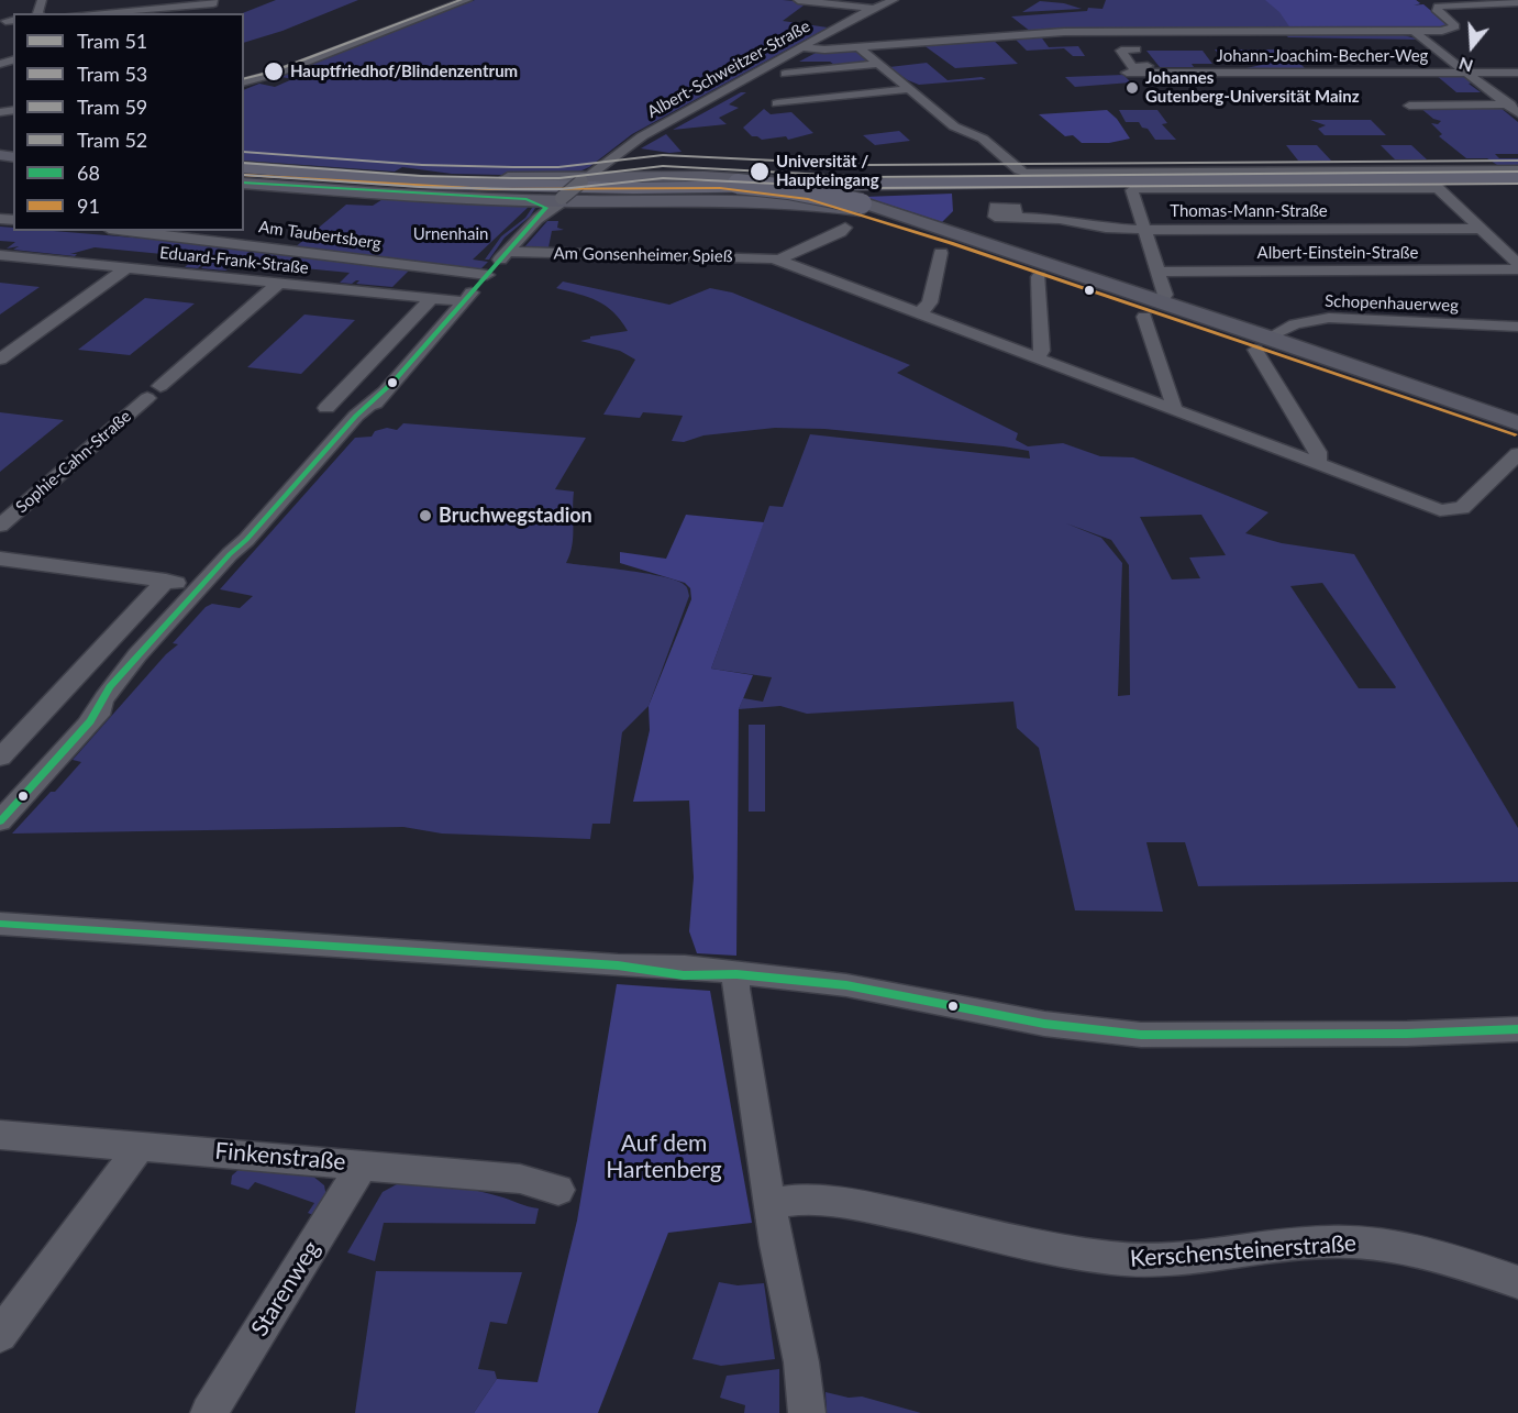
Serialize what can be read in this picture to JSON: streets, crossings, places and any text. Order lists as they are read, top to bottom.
{
  "streets": {
    "street": [
      "Johann-Joachim-Becher-Weg",
      "Albert-Schweitzer-Straße",
      "Thomas-Mann-Straße",
      "Am Taubertsberg",
      "Albert-Einstein-Straße",
      "Am Gonsenheimer Spieß",
      "Eduard-Frank-Straße",
      "Schopenhauerweg",
      "Sophie-Cahn-Straße",
      "Finkenstraße",
      "Kerschensteinerstraße",
      "Starenweg"
    ]
  },
  "crossings": [
    ["Eduard-Frank-Straße", "Sophie-Cahn-Straße"],
    ["Finkenstraße", "Starenweg"]
  ],
  "parks": ["Urnenhain", "Auf dem Hartenberg"],
  "places": [
    "Hauptfriedhof/Blindenzentrum",
    "Johannes Gutenberg-Universität Mainz",
    "Universität / Haupteingang",
    "Bruchwegstadion"
  ],
  "lines": [
    "tram line 52",
    "tram line 59",
    "tram line 51",
    "transit line 91",
    "tram line 53",
    "transit line 68"
  ],
  "legend": [
    "Tram 51",
    "Tram 53",
    "Tram 59",
    "Tram 52",
    "68",
    "91"
  ],
  "north": "bottom"
}
